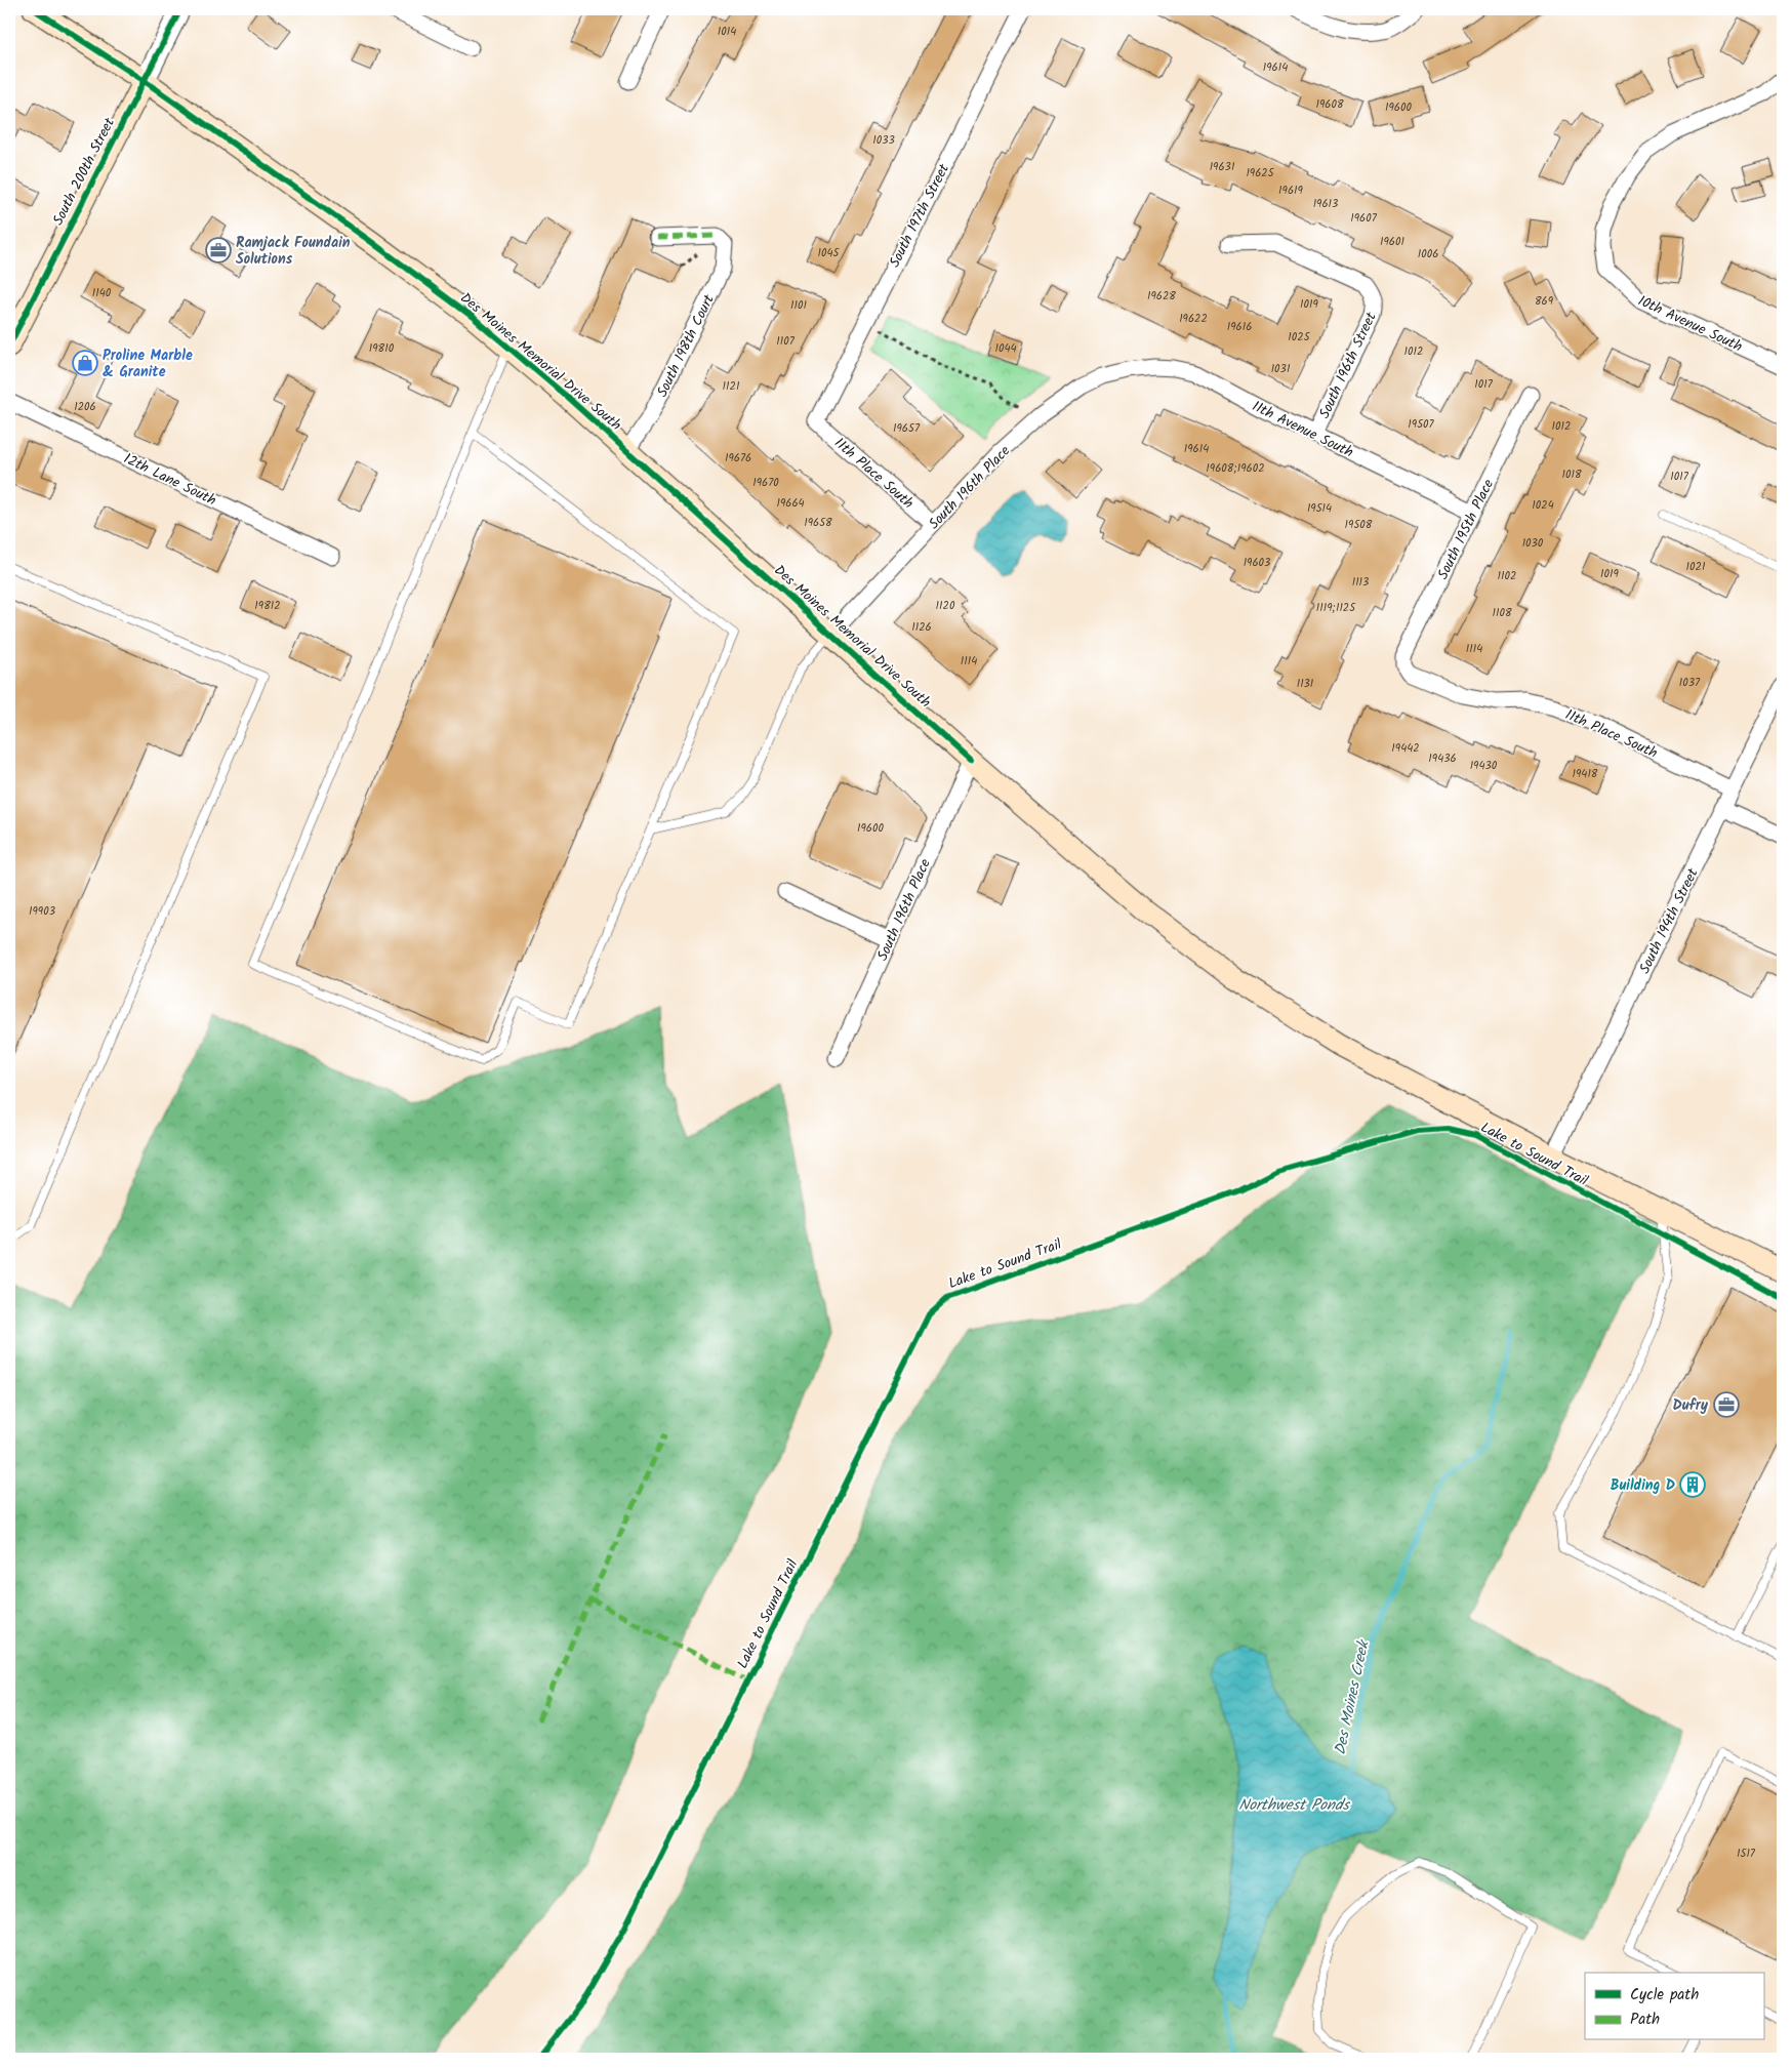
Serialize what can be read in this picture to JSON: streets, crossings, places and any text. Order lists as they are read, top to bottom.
{
  "streets": {
    "main road": ["South 200th Street", "Des Moines Memorial Drive South"],
    "street": [
      "South 197th Street",
      "10th Avenue South",
      "South 198th Court",
      "South 196th Street",
      "11th Avenue South",
      "11th Place South",
      "12th Lane South",
      "South 196th Place",
      "South 195th Place",
      "South 194th Street"
    ],
    "cycle path": ["Lake to Sound Trail"]
  },
  "crossings": [
    ["South 200th Street", "Des Moines Memorial Drive South"],
    ["South 197th Street", "11th Place South"],
    ["South 198th Court", "Des Moines Memorial Drive South"],
    ["Des Moines Memorial Drive South", "South 196th Place"],
    ["Des Moines Memorial Drive South", "South 194th Street"],
    ["South 196th Street", "11th Avenue South"],
    ["11th Avenue South", "South 196th Place"],
    ["11th Avenue South", "South 195th Place"],
    ["11th Place South", "South 196th Place"],
    ["11th Place South", "South 195th Place"],
    ["11th Place South", "South 194th Street"]
  ],
  "water": ["Des Moines Creek", "Northwest Ponds"],
  "places": {
    "office": ["Ramjack Foundain Solutions", "Dufry"],
    "shop": ["Proline Marble & Granite"],
    "building": ["Building D"]
  },
  "house_numbers": [
    "1014",
    "19614",
    "19608",
    "19600",
    "1033",
    "19631",
    "19625",
    "19619",
    "19613",
    "19607",
    "19601",
    "1045",
    "1006",
    "1140",
    "19628",
    "869",
    "1019",
    "1101",
    "19622",
    "19616",
    "1025",
    "1107",
    "19810",
    "1044",
    "1012",
    "1031",
    "1017",
    "1121",
    "1206",
    "19507",
    "1012",
    "19657",
    "19614",
    "19676",
    "19608;19602",
    "1018",
    "1017",
    "19670",
    "19664",
    "1024",
    "19514",
    "19658",
    "19508",
    "1030",
    "19603",
    "1021",
    "1019",
    "1102",
    "1113",
    "19812",
    "1120",
    "1119;1125",
    "1108",
    "1126",
    "1114",
    "1114",
    "1037",
    "1131",
    "19442",
    "19436",
    "19430",
    "19418",
    "19600",
    "19903",
    "1517"
  ],
  "legend": ["Cycle path", "Path"]
}
